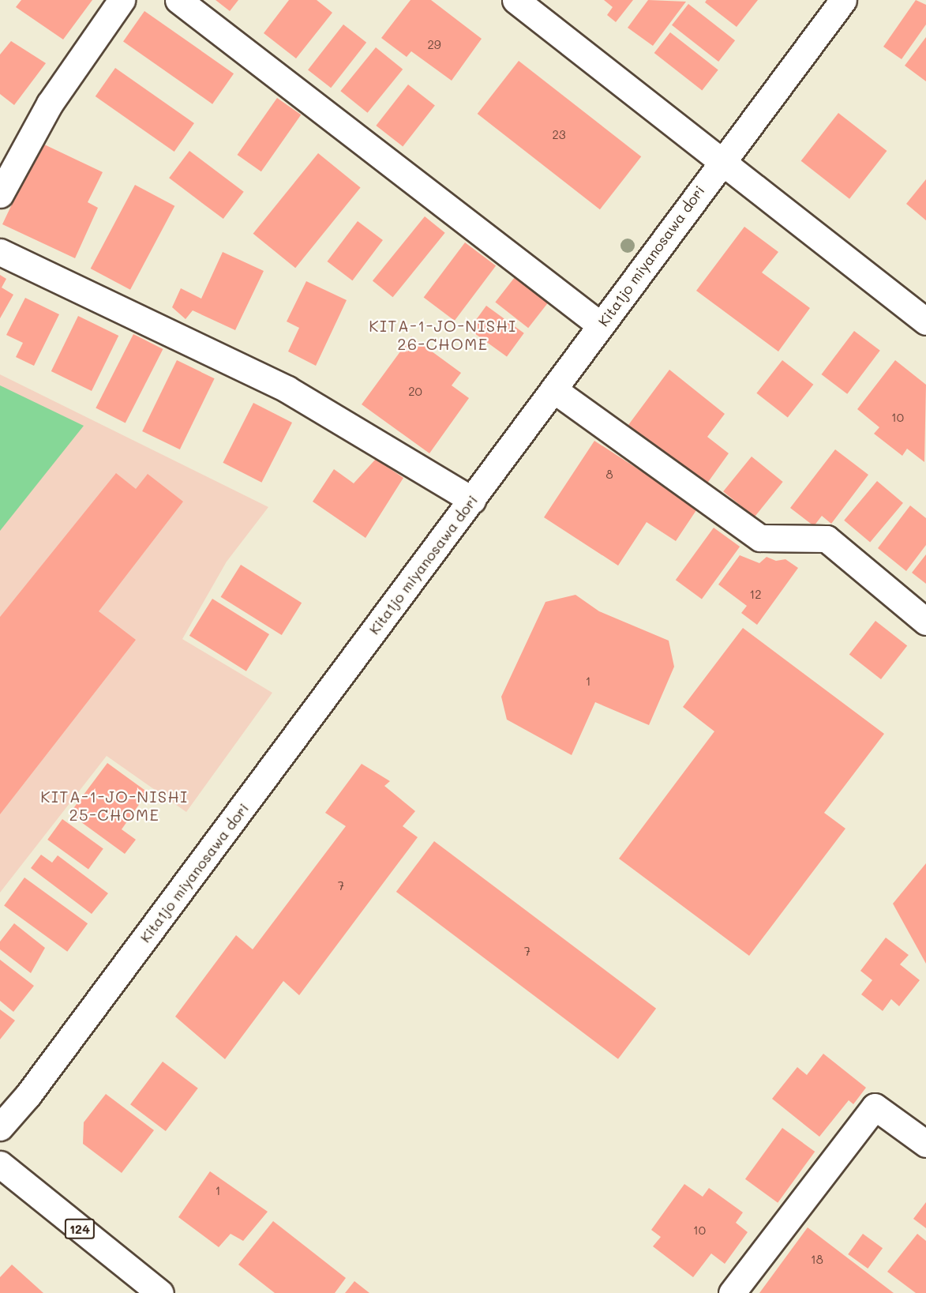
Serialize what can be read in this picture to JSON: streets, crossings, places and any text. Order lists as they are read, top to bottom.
{
  "streets": {
    "street": ["Kita1jo miyanosawa dori", "124"]
  },
  "districts": ["KITA-1-JO-NISHI 26-CHOME", "KITA-1-JO-NISHI 25-CHOME"],
  "house_numbers": [
    "29",
    "23",
    "20",
    "10",
    "8",
    "12",
    "1",
    "7",
    "7",
    "1",
    "10",
    "18"
  ]
}
